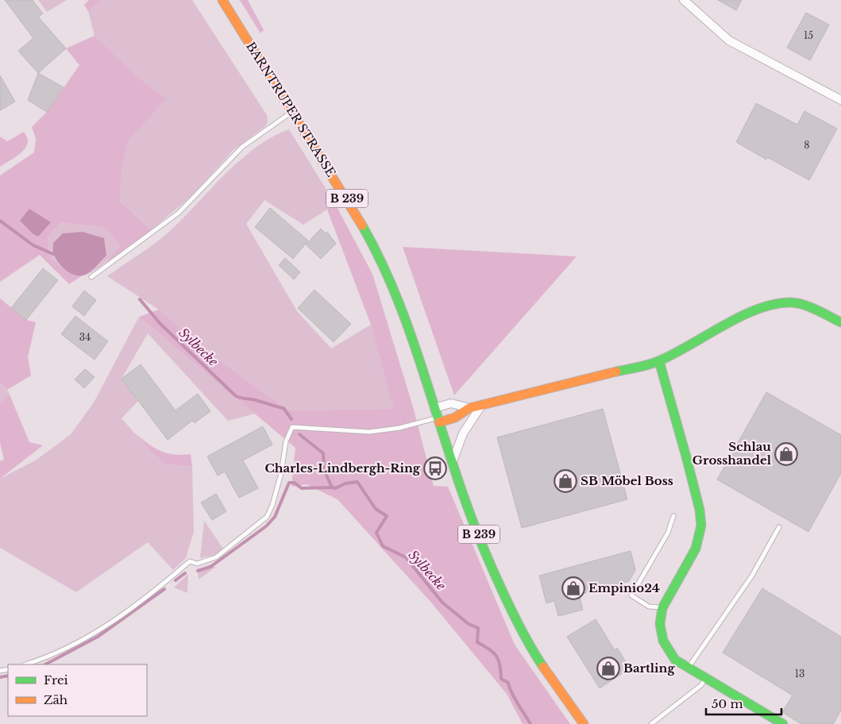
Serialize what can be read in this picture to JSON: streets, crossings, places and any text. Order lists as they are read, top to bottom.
{
  "streets": {
    "street": ["BARNTRUPER STRASSE", "B 239"]
  },
  "water": ["Sylbecke"],
  "places": {
    "shop": [
      "Schlau Grosshandel",
      "SB Möbel Boss",
      "Empinio24",
      "Bartling"
    ],
    "bus stop": ["Charles-Lindbergh-Ring"]
  },
  "house_numbers": [
    "15",
    "8",
    "34",
    "13"
  ],
  "legend": ["Frei", "Zäh"],
  "scale_bar": "50 m"
}
